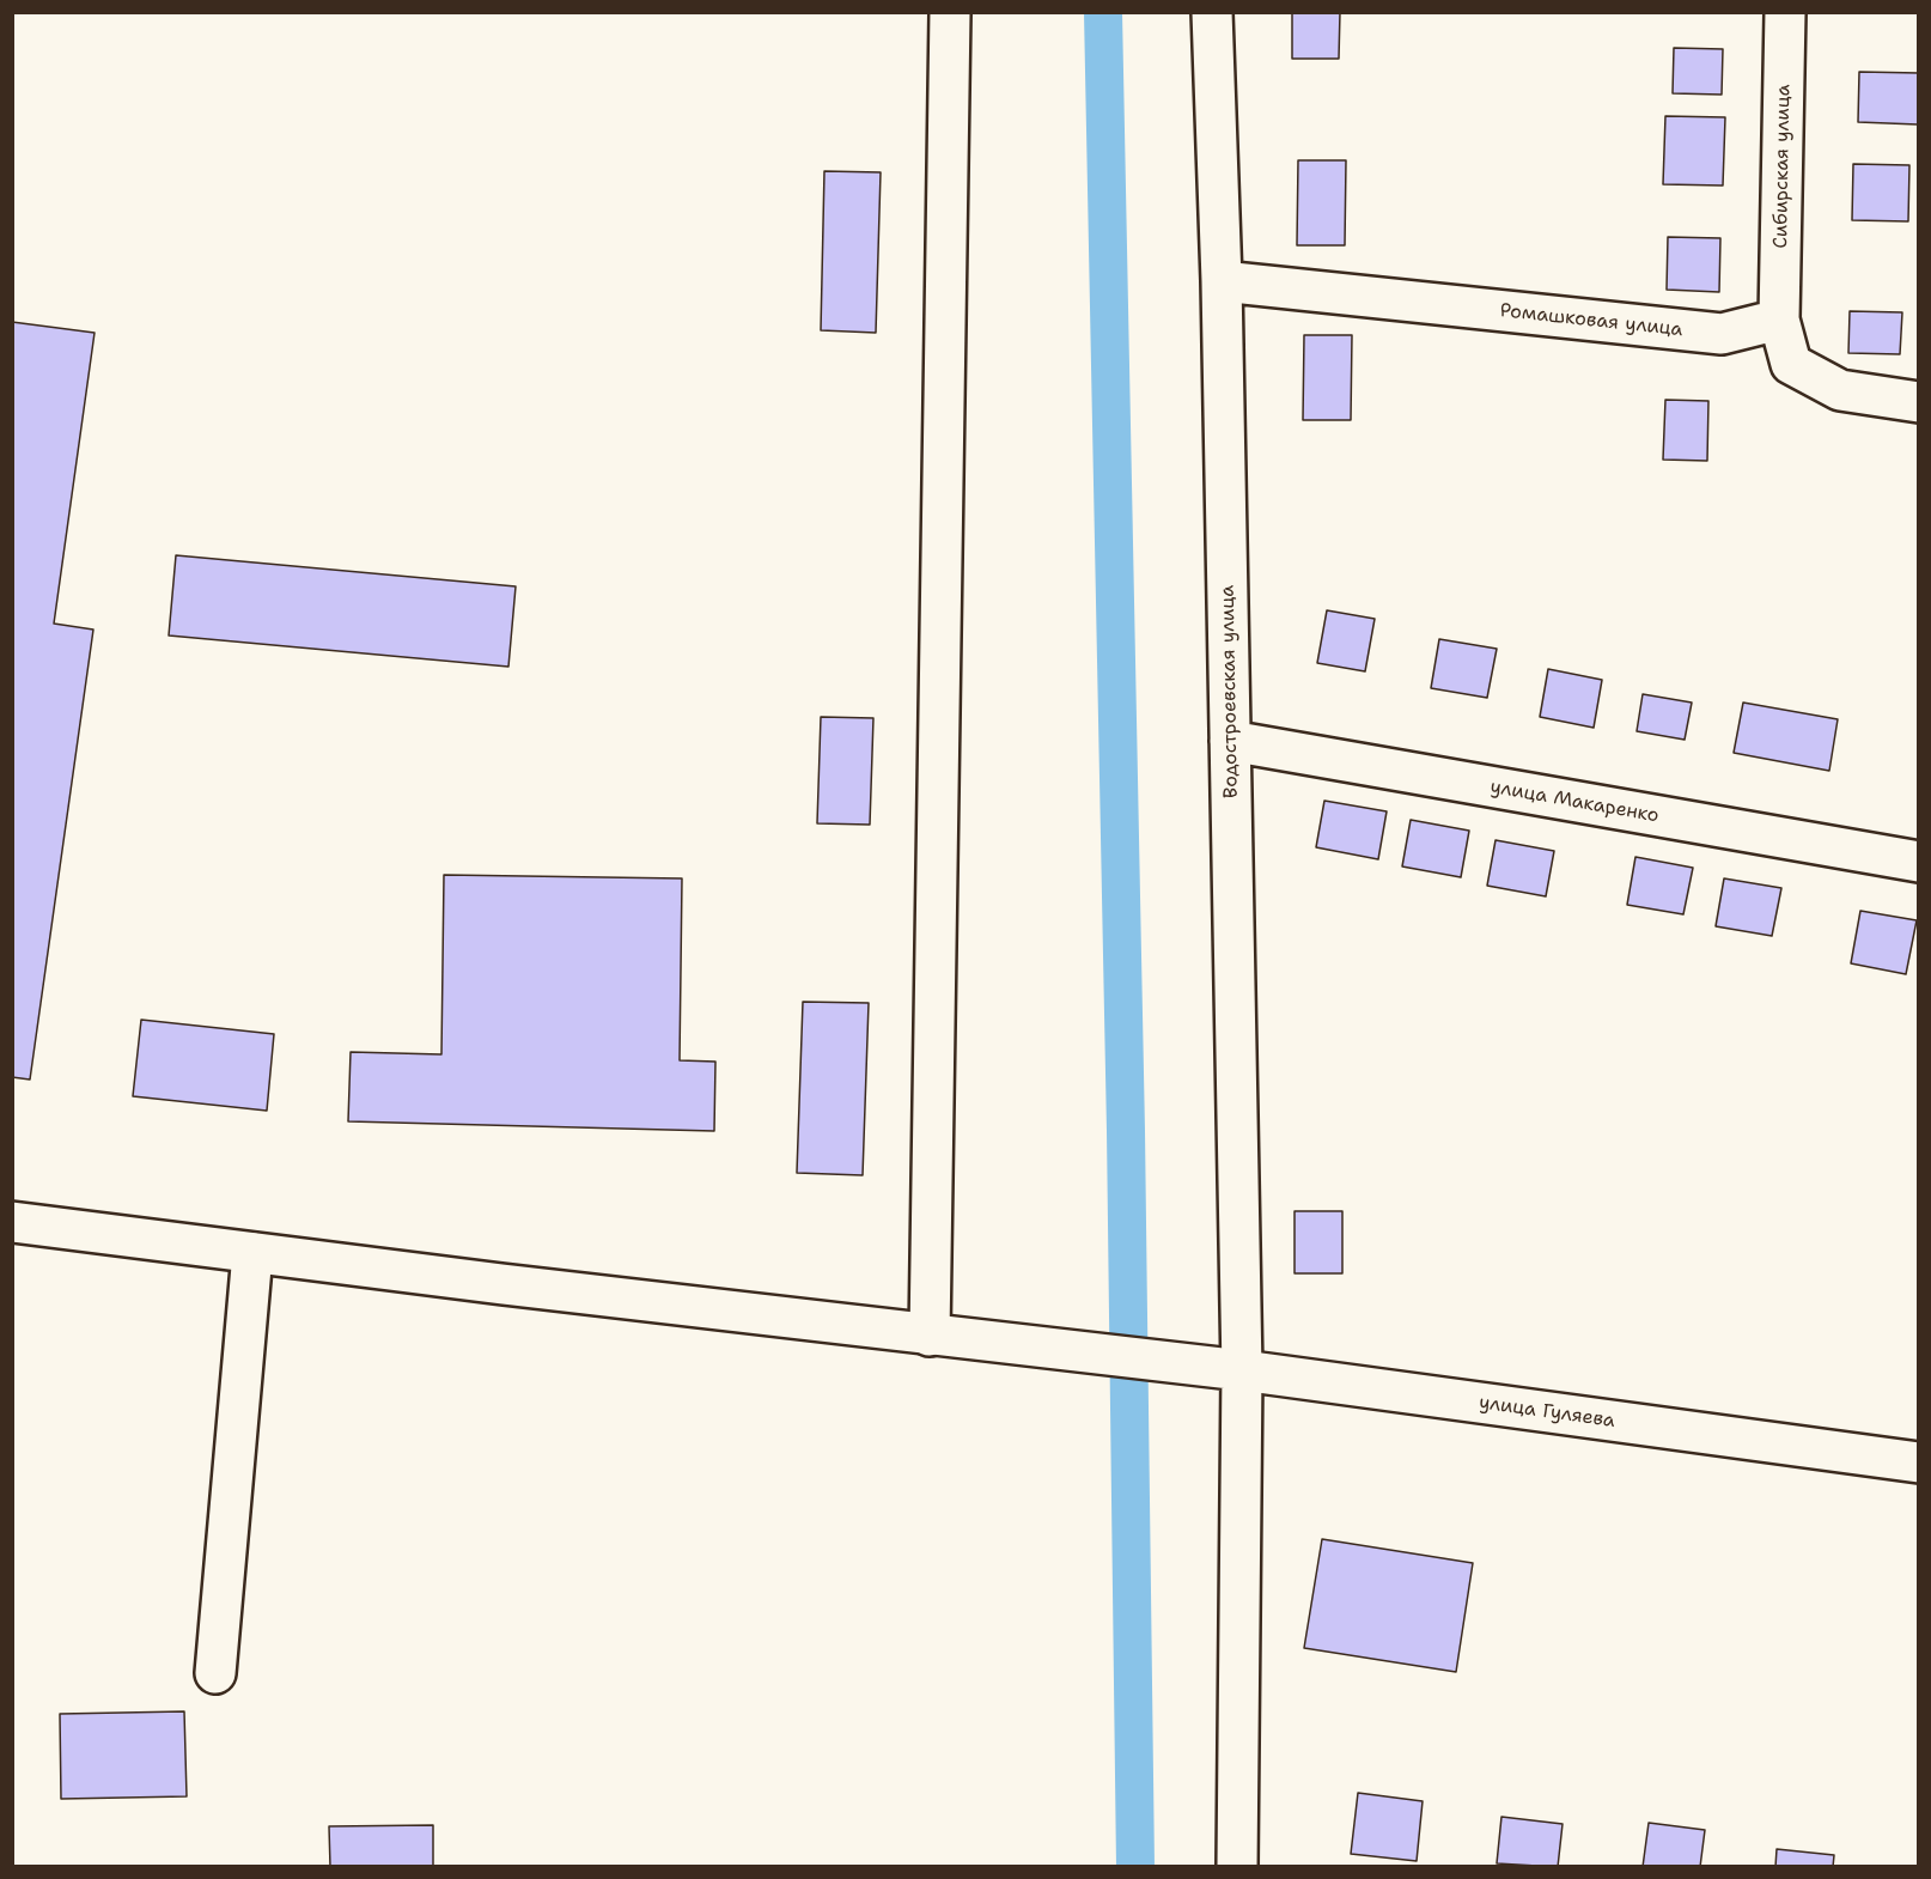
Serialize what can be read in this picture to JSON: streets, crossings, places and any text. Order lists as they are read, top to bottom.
{
  "streets": {
    "street": [
      "Сибирская улица",
      "Ромашковая улица",
      "Водостроевская улица",
      "улица Макаренко",
      "улица Гуляева"
    ]
  },
  "crossings": [
    ["Сибирская улица", "Ромашковая улица"],
    ["Ромашковая улица", "Водостроевская улица"],
    ["Водостроевская улица", "улица Макаренко"],
    ["Водостроевская улица", "улица Гуляева"]
  ]
}
